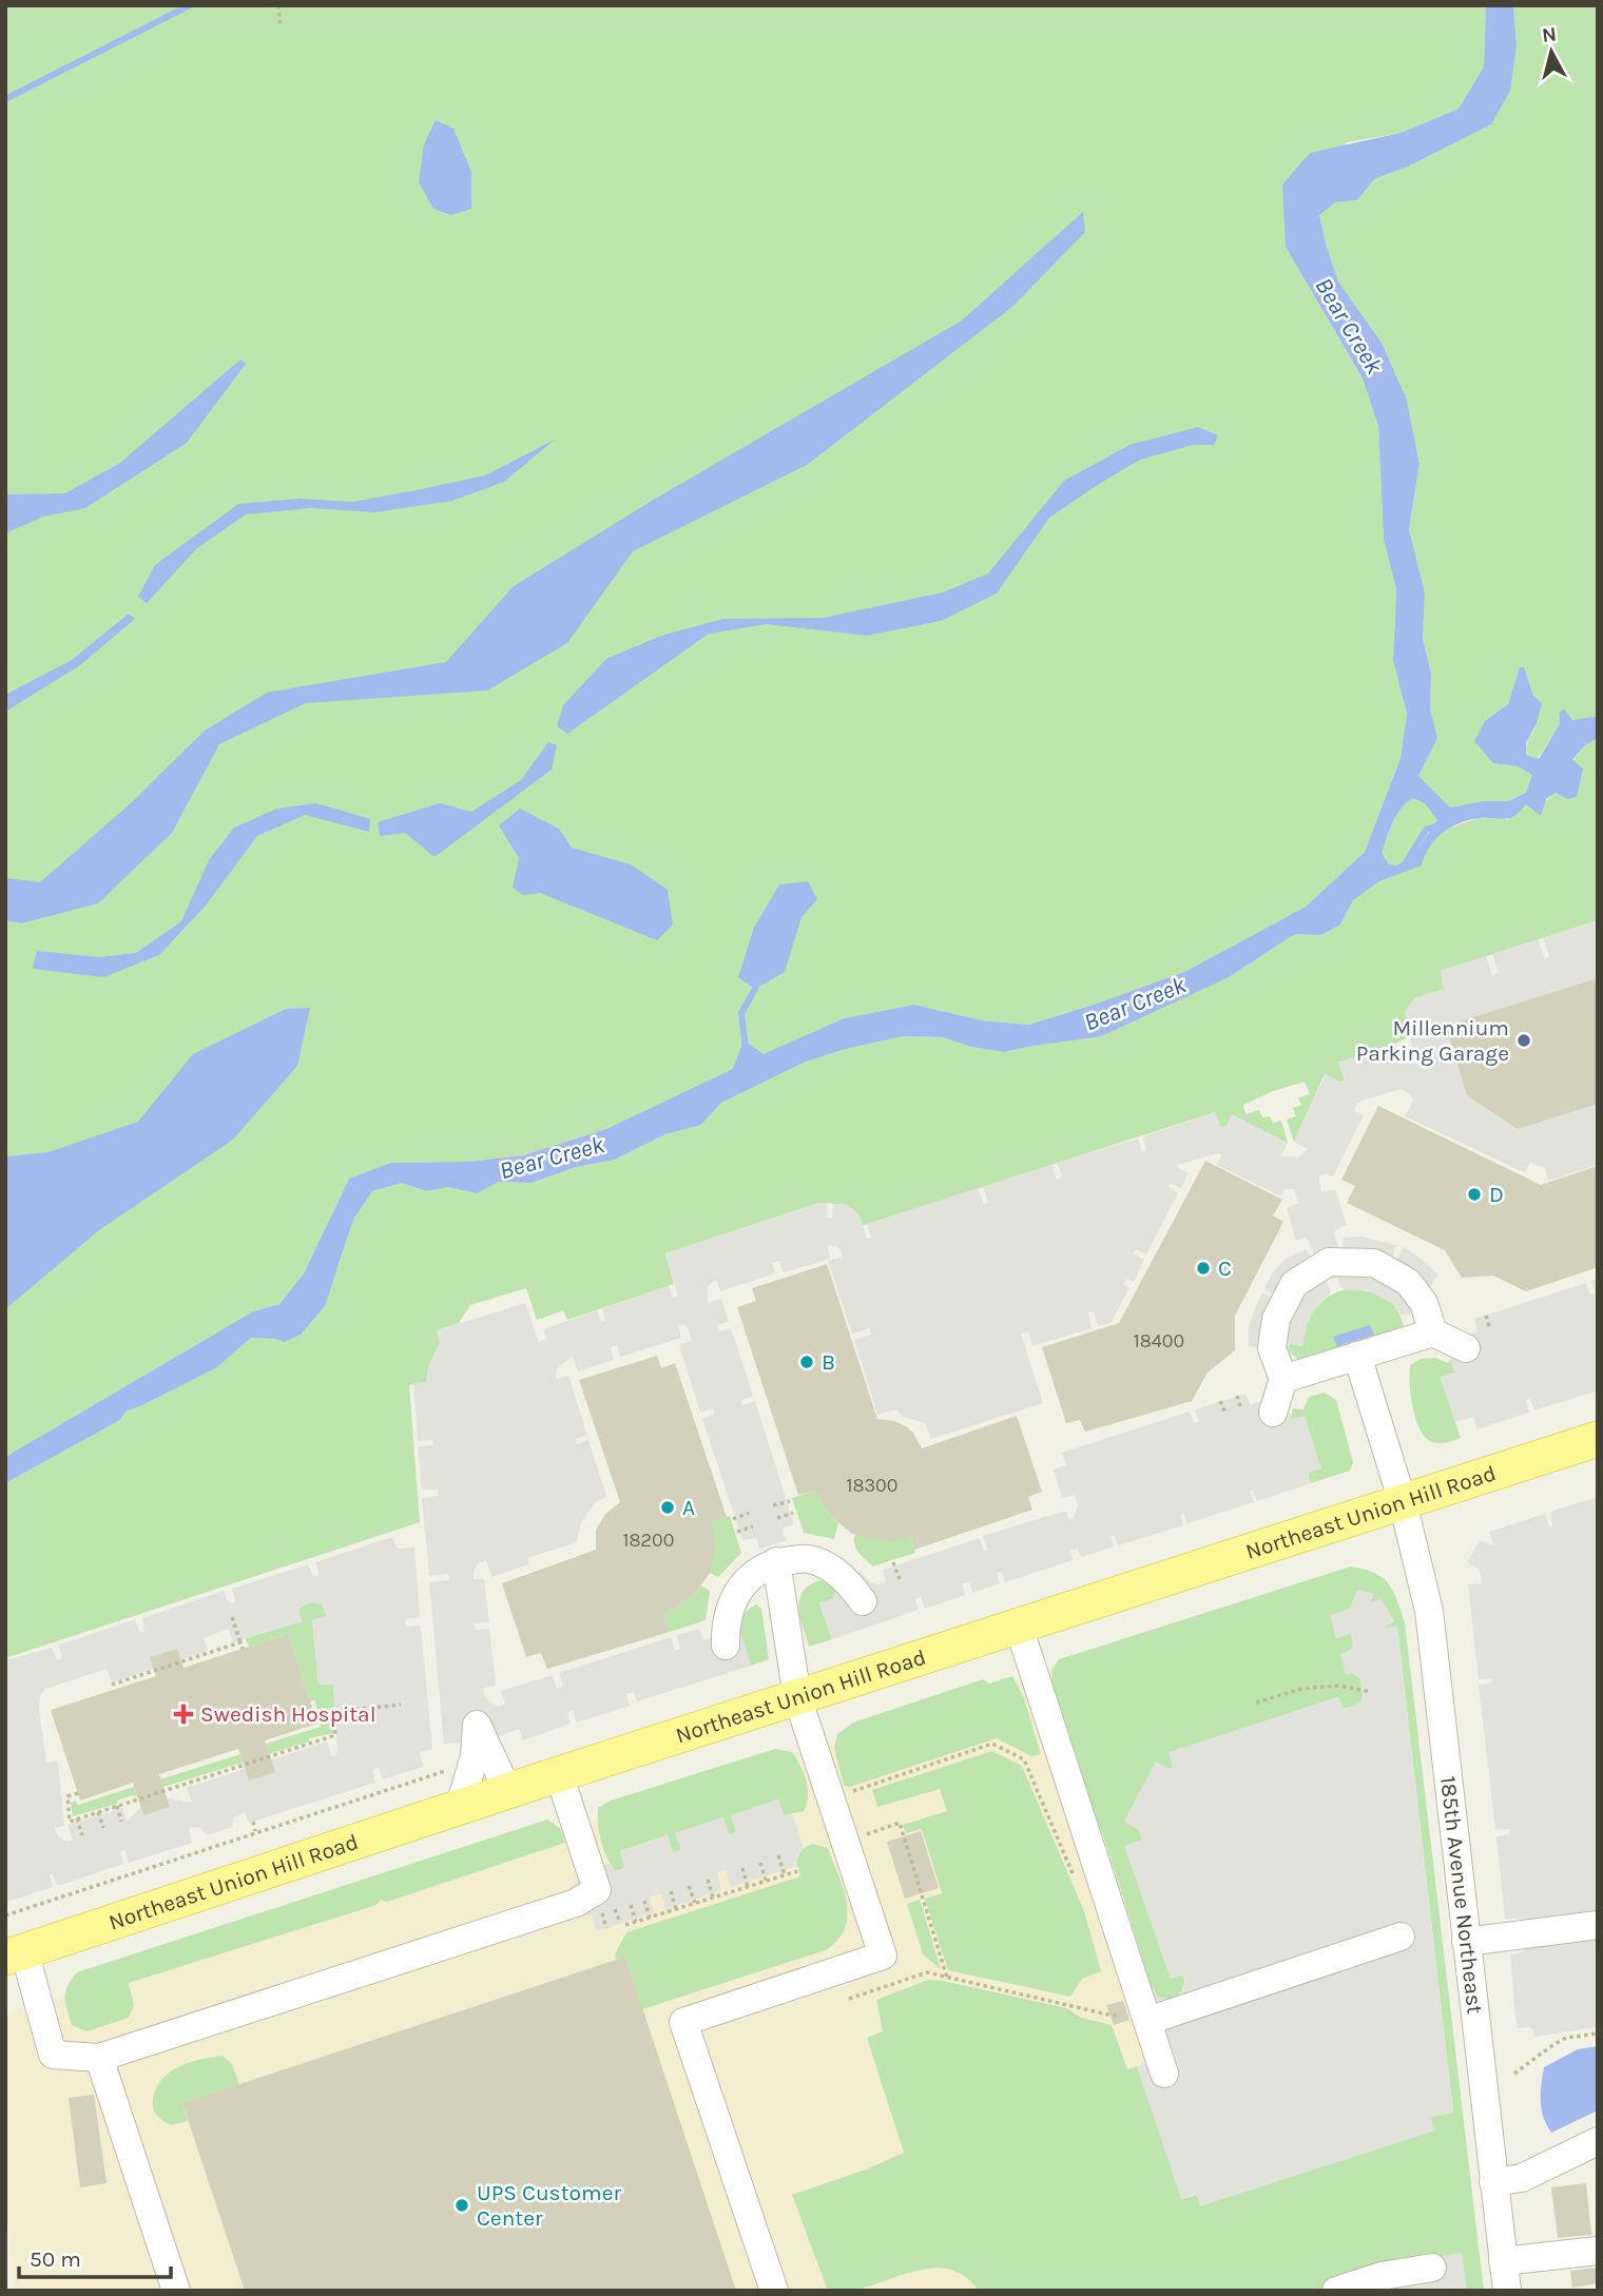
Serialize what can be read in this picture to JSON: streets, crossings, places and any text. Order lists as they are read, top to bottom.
{
  "streets": {
    "main road": ["Northeast Union Hill Road"],
    "street": ["185th Avenue Northeast"]
  },
  "crossings": [
    ["Northeast Union Hill Road", "185th Avenue Northeast"]
  ],
  "water": ["Bear Creek"],
  "places": {
    "other": [
      "Millennium Parking Garage",
      "D",
      "C",
      "B",
      "A",
      "UPS Customer Center"
    ],
    "health": ["Swedish Hospital"]
  },
  "house_numbers": ["18400", "18300", "18200"],
  "scale_bar": "50 m",
  "north": "top"
}
